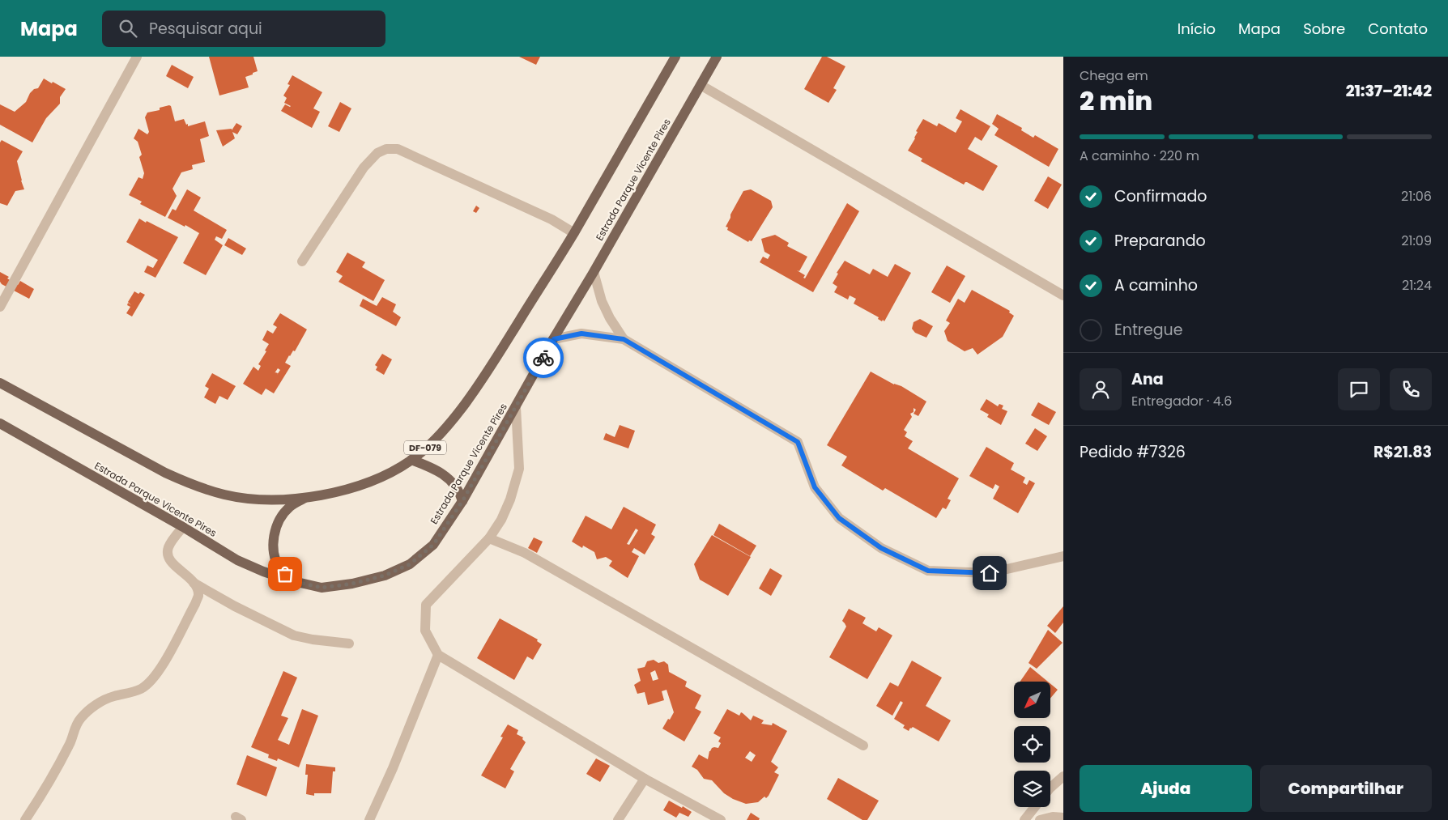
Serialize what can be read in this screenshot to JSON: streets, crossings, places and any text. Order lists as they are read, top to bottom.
{
  "streets": {
    "main road": ["Estrada Parque Vicente Pires", "DF-079"]
  },
  "north": "bottom left",
  "page": {
    "header": "Mapa",
    "search": "Pesquisar aqui",
    "nav": [
      "Início",
      "Mapa",
      "Sobre",
      "Contato"
    ],
    "heading": ["2 min", "Chega em", "21:37–21:42"],
    "panel": [
      "Ana",
      "Entregador · 4.6",
      "Pedido #7326",
      "R$21.83"
    ],
    "bar": "A caminho · 220 m",
    "list": [
      ["Confirmado", "21:06"],
      ["Preparando", "21:09"],
      ["A caminho", "21:24"],
      "Entregue"
    ],
    "buttons": ["Ajuda", "Compartilhar"]
  }
}
